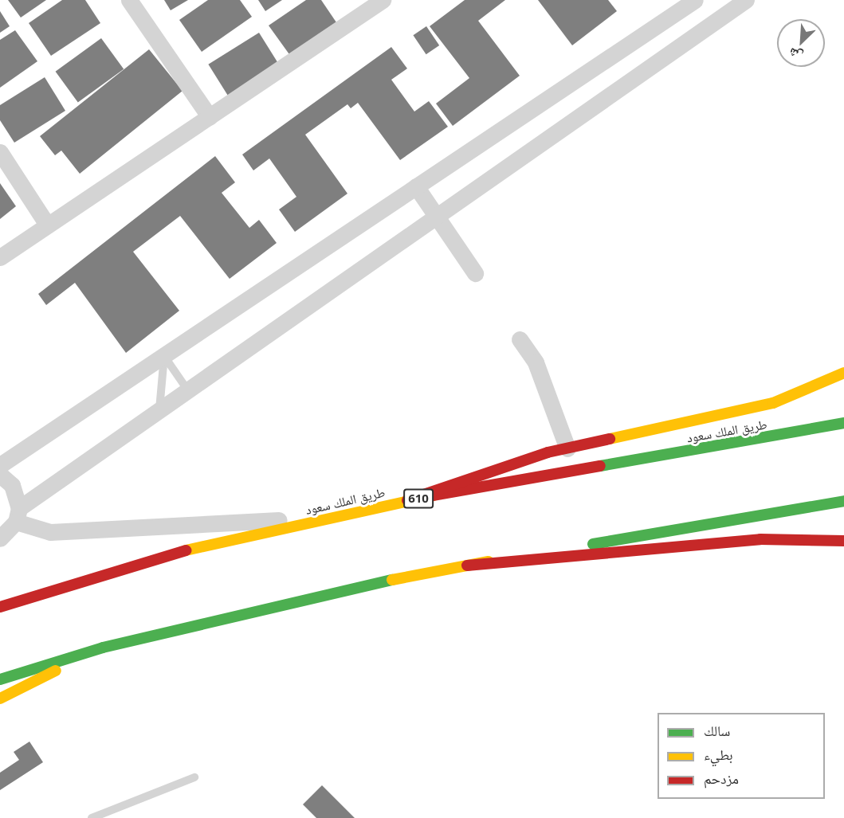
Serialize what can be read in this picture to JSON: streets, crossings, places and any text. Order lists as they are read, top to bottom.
{
  "streets": {
    "main road": ["طريق الملك سعود", "610"]
  },
  "legend": ["سالك", "بطيء", "مزدحم"],
  "north": "bottom left"
}
